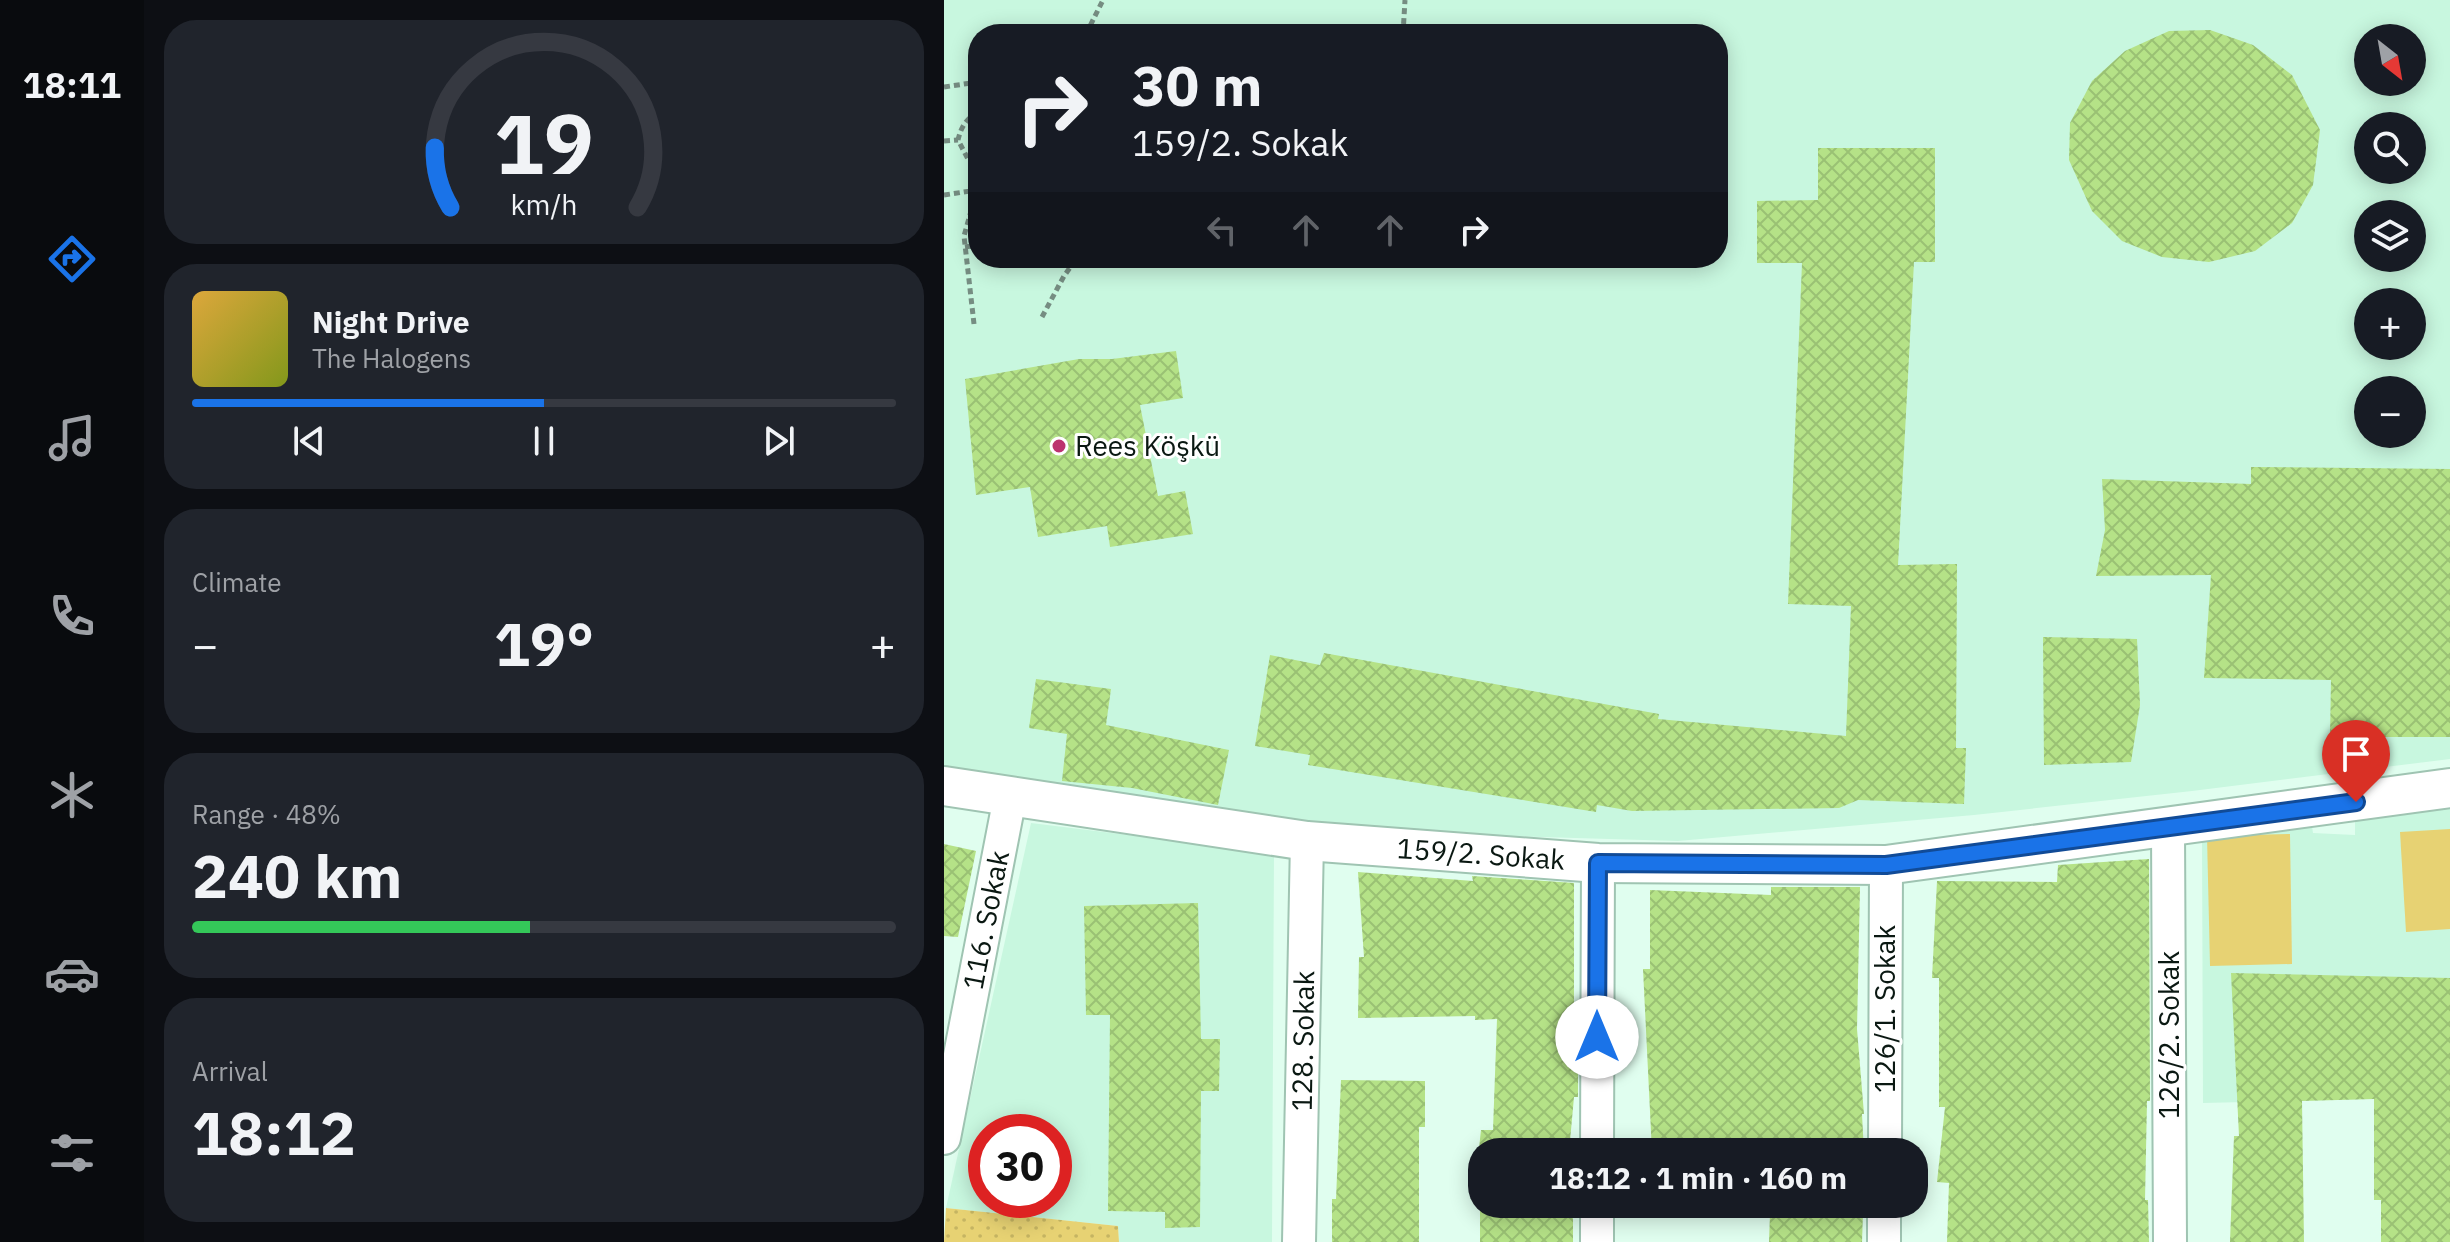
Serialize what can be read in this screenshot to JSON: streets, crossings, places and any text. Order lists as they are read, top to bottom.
{
  "streets": {
    "street": [
      "159/2. Sokak",
      "116. Sokak",
      "126/1. Sokak",
      "126/2. Sokak",
      "128. Sokak"
    ]
  },
  "crossings": [
    ["159/2. Sokak", "116. Sokak"],
    ["159/2. Sokak", "126/1. Sokak"],
    ["159/2. Sokak", "126/2. Sokak"],
    ["159/2. Sokak", "128. Sokak"]
  ],
  "places": ["Rees Köşkü"],
  "north": "bottom right",
  "page": {
    "tabs": "18:11",
    "map_buttons": ["+", "−"],
    "turn": ["30 m", "159/2. Sokak"],
    "song": ["Night Drive", "The Halogens"],
    "tile": [
      "Climate",
      ["Range · 48%", "240 km"],
      ["Arrival", "18:12"]
    ],
    "heat": ["−", "19°", "+"],
    "limit": "30",
    "trip": "18:12 · 1 min · 160 m",
    "gauge": ["19", "km/h"]
  }
}
